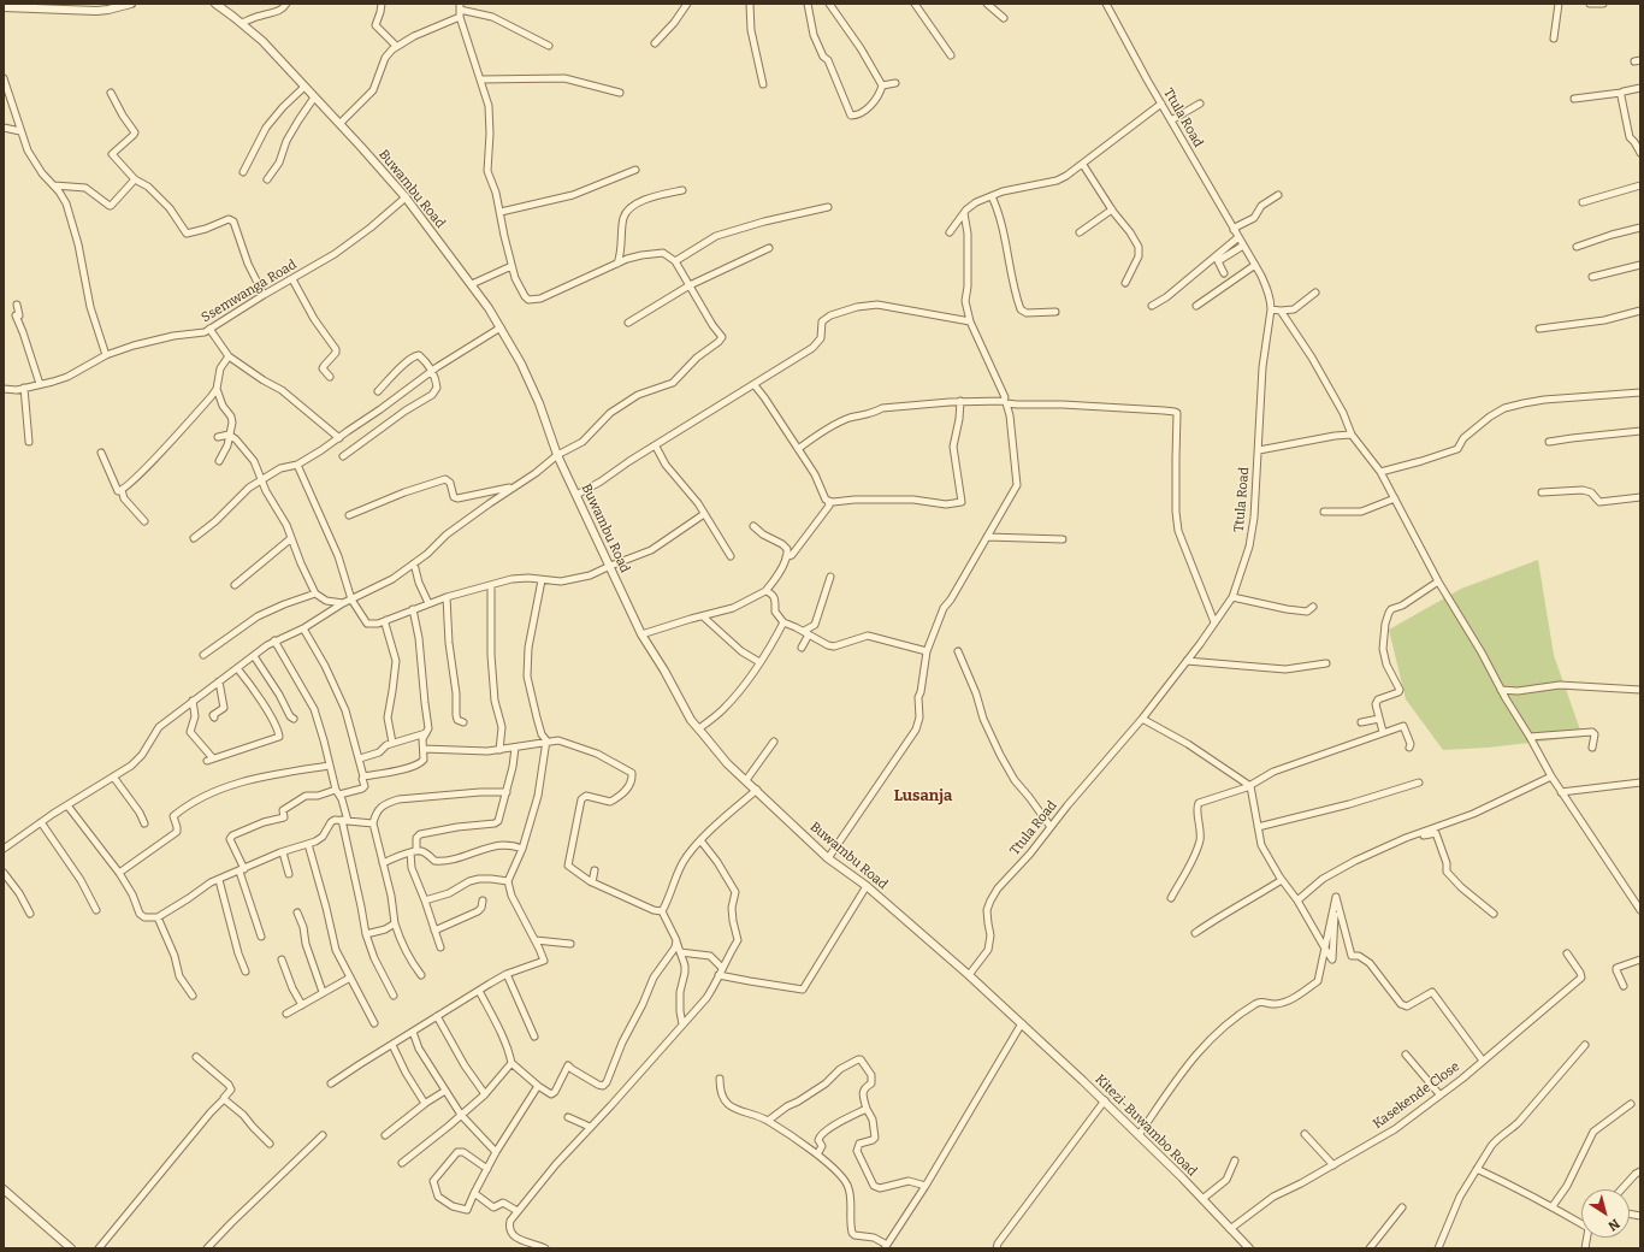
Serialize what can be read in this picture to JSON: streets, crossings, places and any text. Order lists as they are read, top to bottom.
{
  "streets": {
    "street": [
      "Ttula Road",
      "Buwambu Road",
      "Ssemwanga Road",
      "Kasekende Close",
      "Kitezi-Buwambo Road"
    ]
  },
  "crossings": [
    ["Ttula Road", "Buwambu Road"],
    ["Buwambu Road", "Ssemwanga Road"],
    ["Buwambu Road", "Kitezi-Buwambo Road"],
    ["Kasekende Close", "Kitezi-Buwambo Road"]
  ],
  "districts": ["Lusanja"],
  "north": "bottom right"
}
